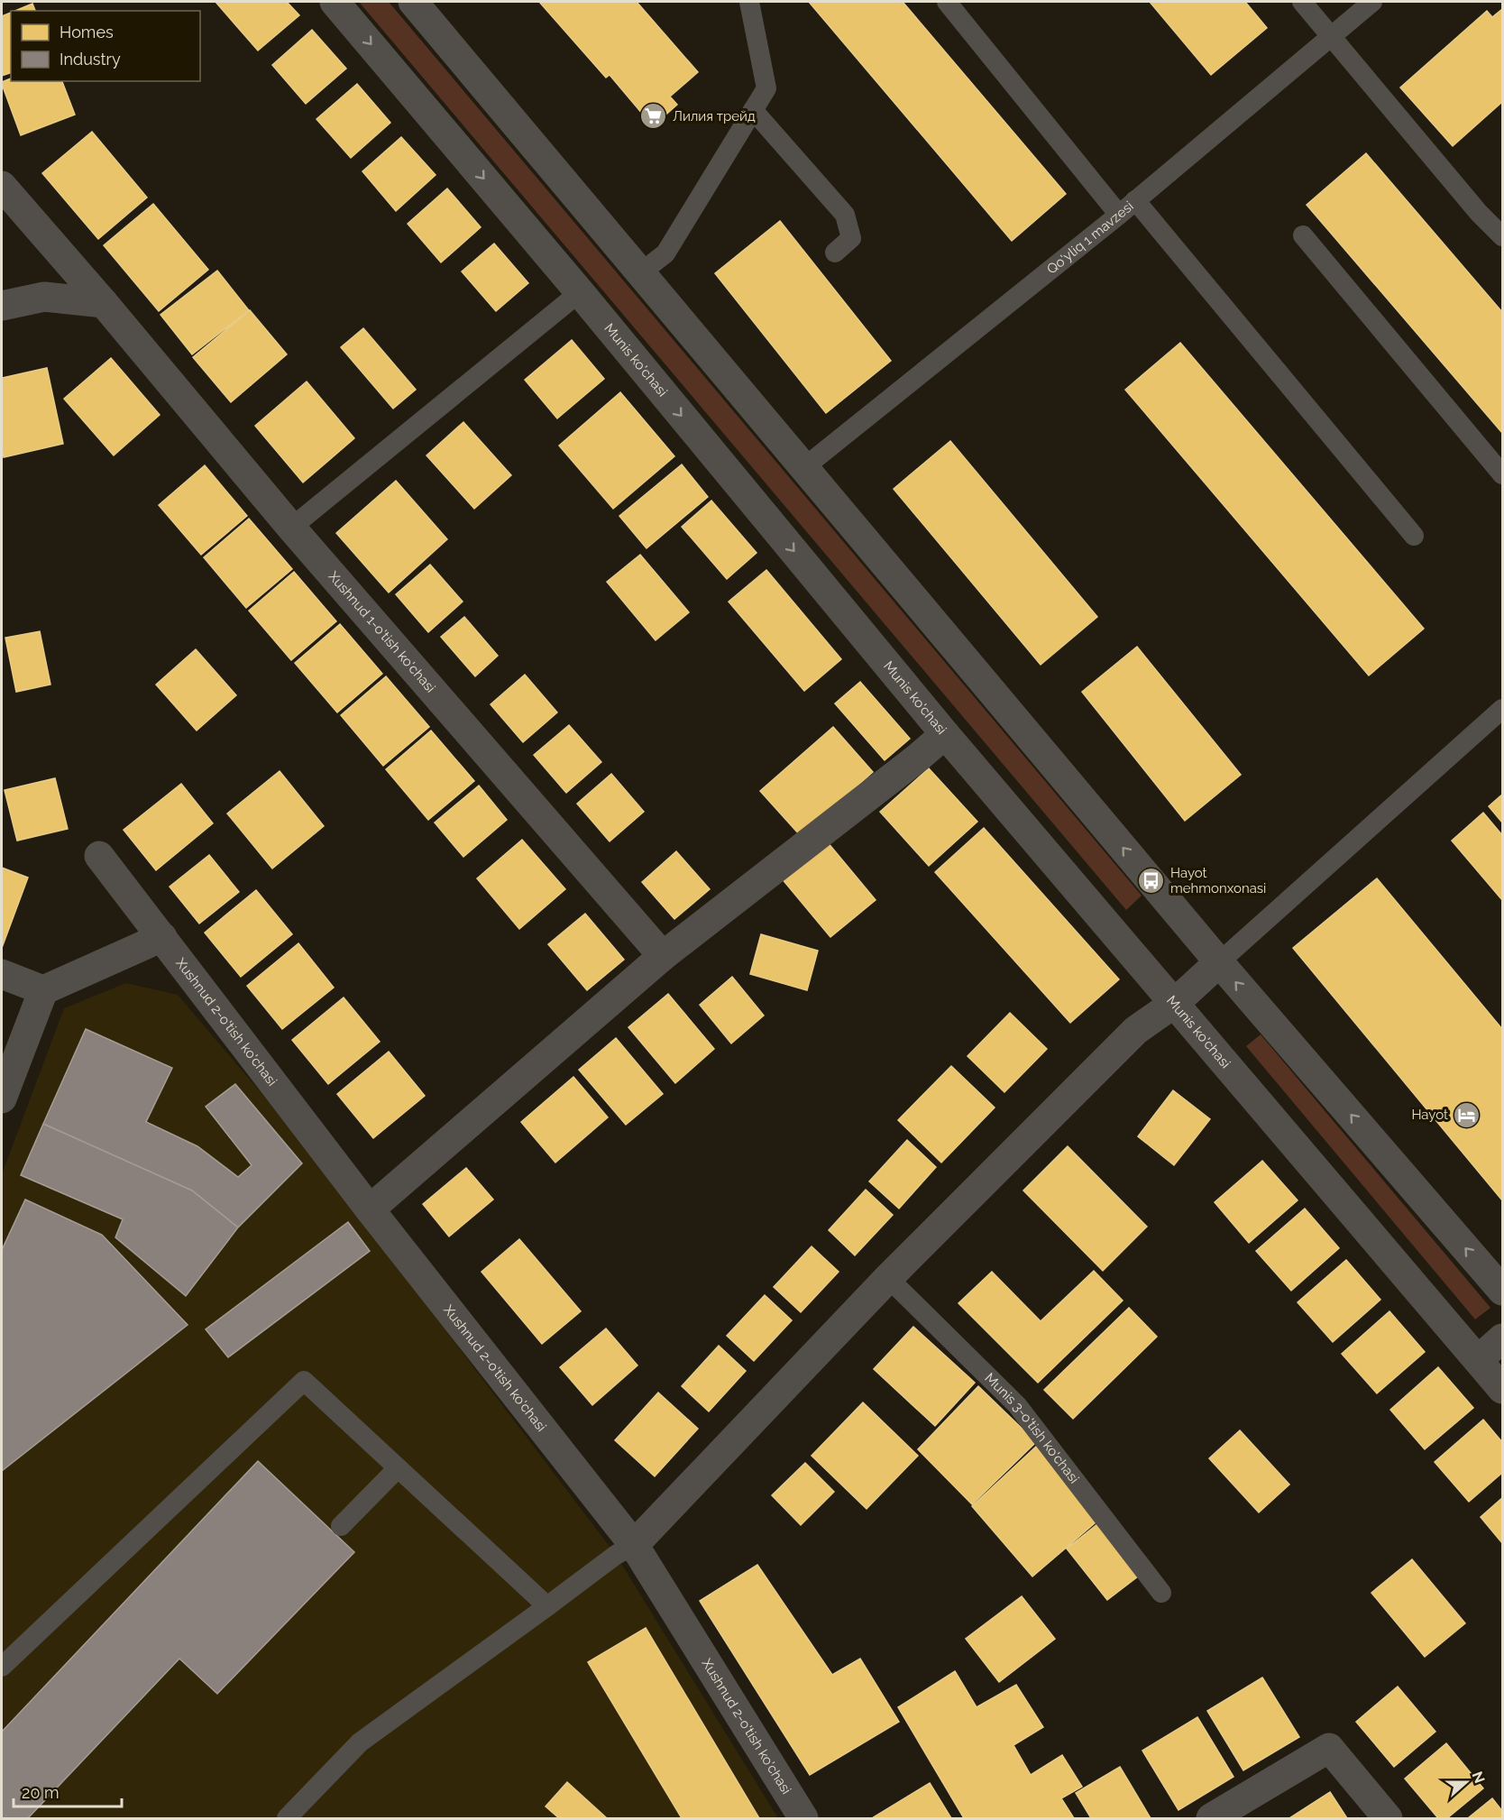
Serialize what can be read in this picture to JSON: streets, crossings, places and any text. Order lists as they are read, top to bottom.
{
  "streets": {
    "street": ["Munis ko'chasi", "Xushnud 1-o'tish ko'chasi", "Xushnud 2-o'tish ko'chasi"],
    "lane": ["Qo'yliq 1 mavzesi", "Munis 3-o'tish ko'chasi"]
  },
  "places": {
    "supermarket": ["Лилия трейд"],
    "bus stop": ["Hayot mehmonxonasi"],
    "hotel": ["Hayot"]
  },
  "legend": ["Homes", "Industry"],
  "scale_bar": "20 m",
  "north": "right"
}
